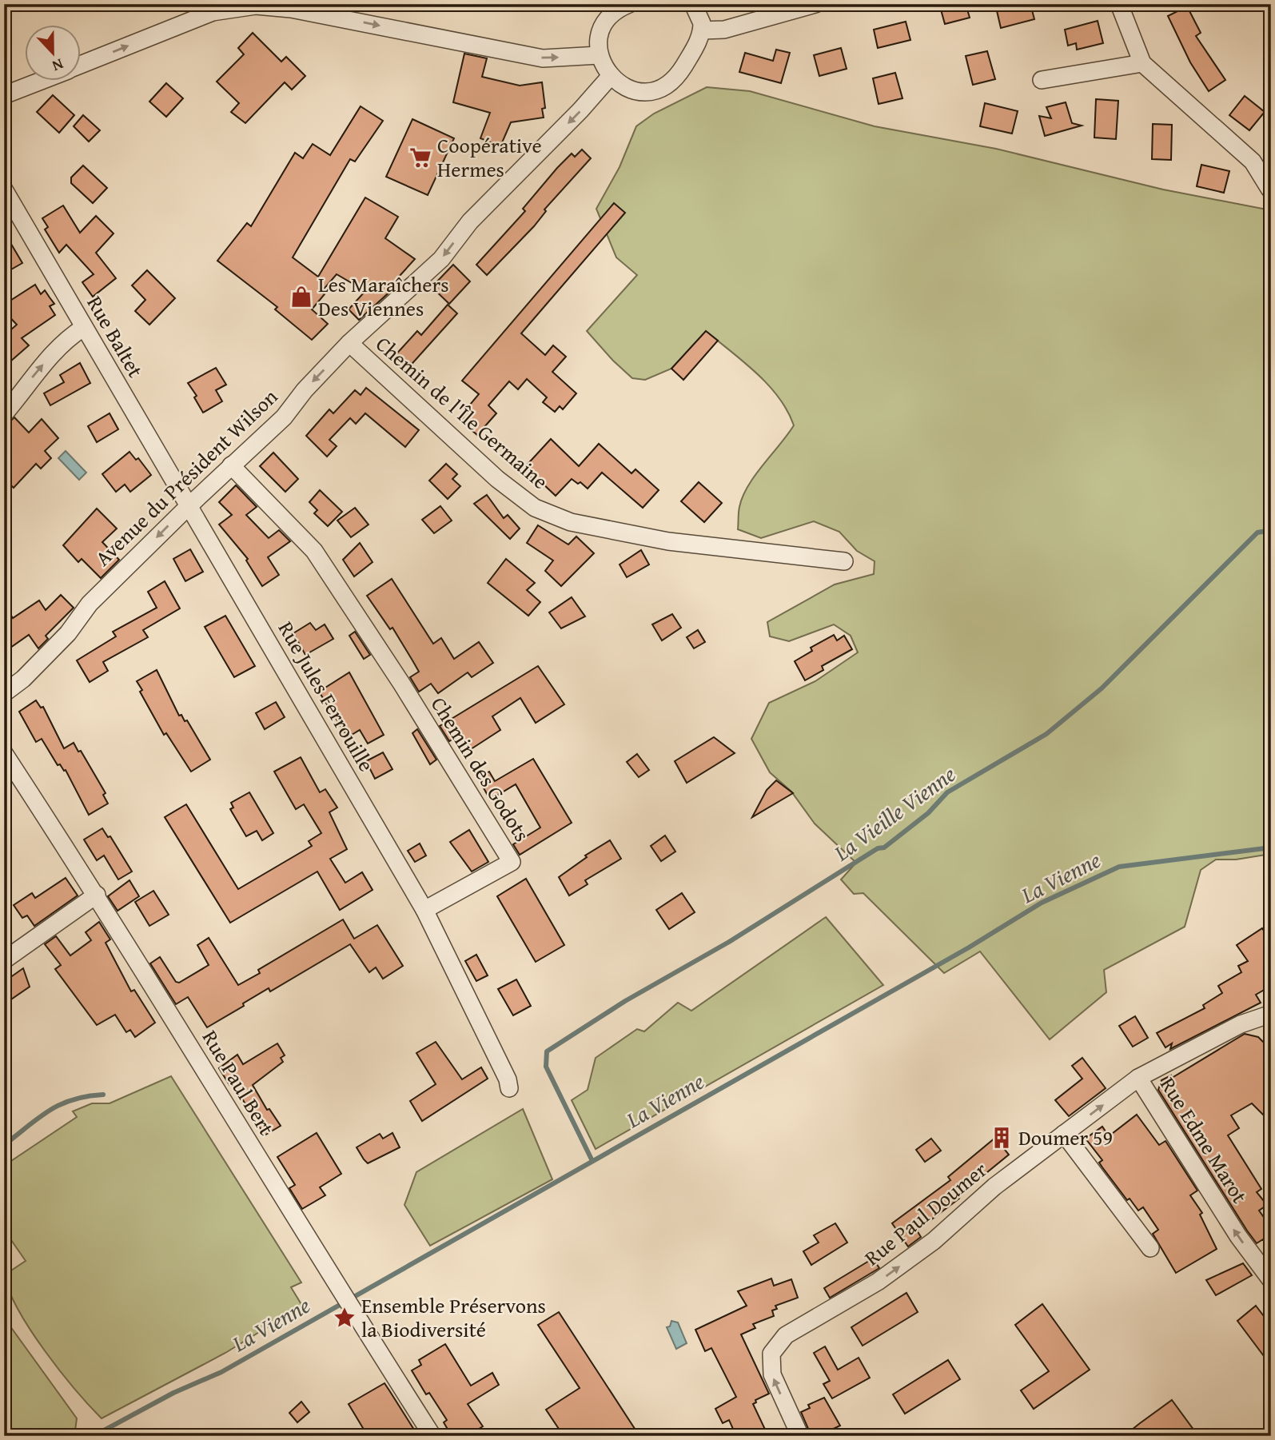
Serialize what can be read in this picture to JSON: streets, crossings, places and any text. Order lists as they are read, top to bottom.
{
  "streets": {
    "street": [
      "Rue Baltet",
      "Chemin de l'Île Germaine",
      "Avenue du Président Wilson",
      "Rue Jules Ferrouille",
      "Chemin des Godots",
      "Rue Paul Bert",
      "Rue Edme Marot",
      "Rue Paul Doumer"
    ]
  },
  "crossings": [
    ["Rue Baltet", "Avenue du Président Wilson"],
    ["Rue Baltet", "Rue Jules Ferrouille"],
    ["Chemin de l'Île Germaine", "Avenue du Président Wilson"],
    ["Avenue du Président Wilson", "Rue Jules Ferrouille"],
    ["Avenue du Président Wilson", "Chemin des Godots"],
    ["Rue Jules Ferrouille", "Chemin des Godots"],
    ["Rue Edme Marot", "Rue Paul Doumer"]
  ],
  "one_way": ["Avenue du Président Wilson", "Rue Paul Doumer"],
  "water": ["La Vieille Vienne", "La Vienne"],
  "places": {
    "supermarket": ["Coopérative Hermes"],
    "shop": ["Les Maraîchers Des Viennes"],
    "building": ["Doumer 59"],
    "place": ["Ensemble Préservons la Biodiversité"]
  },
  "north": "bottom"
}
